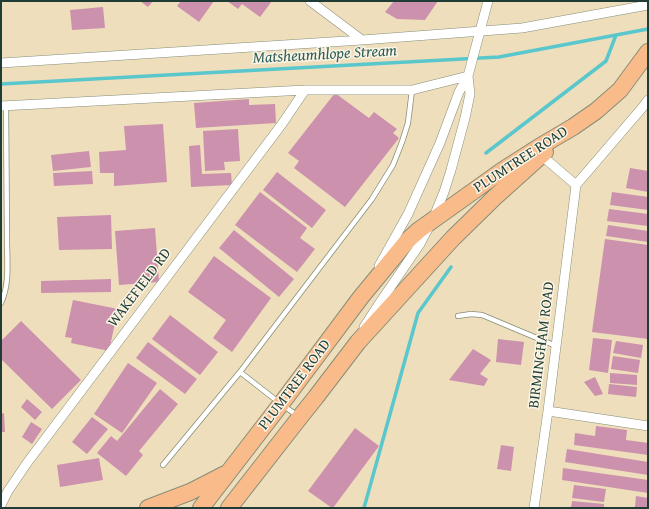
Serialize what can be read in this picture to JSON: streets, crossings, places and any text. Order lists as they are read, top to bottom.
{
  "streets": {
    "highway": ["PLUMTREE ROAD"],
    "street": ["WAKEFIELD RD", "BIRMINGHAM ROAD"]
  },
  "water": ["Matsheumhlope Stream"]
}
